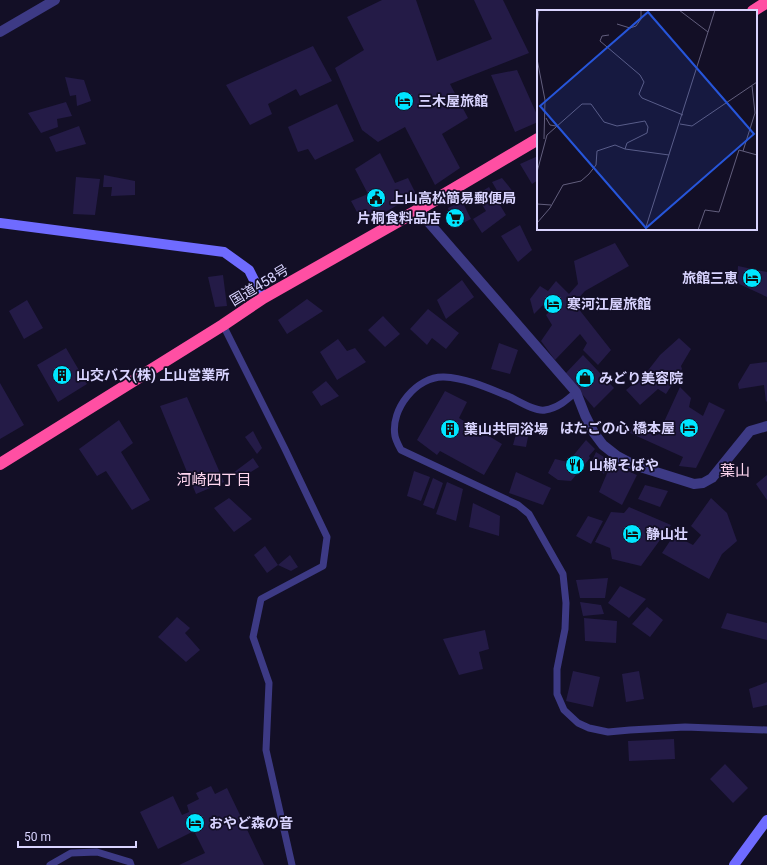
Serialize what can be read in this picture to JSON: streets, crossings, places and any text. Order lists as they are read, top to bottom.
{
  "streets": {
    "highway": ["国道458号"]
  },
  "districts": ["葉山", "河崎四丁目"],
  "places": {
    "hotel": [
      "三木屋旅館",
      "旅館三恵",
      "寒河江屋旅館",
      "はたごの心 橋本屋",
      "静山壮",
      "おやど森の音"
    ],
    "public building": ["上山高松簡易郵便局"],
    "supermarket": ["片桐食料品店"],
    "building": ["山交バス(株) 上山営業所", "葉山共同浴場"],
    "shop": ["みどり美容院"],
    "restaurant": ["山椒そばや"]
  },
  "scale_bar": "50 m"
}
